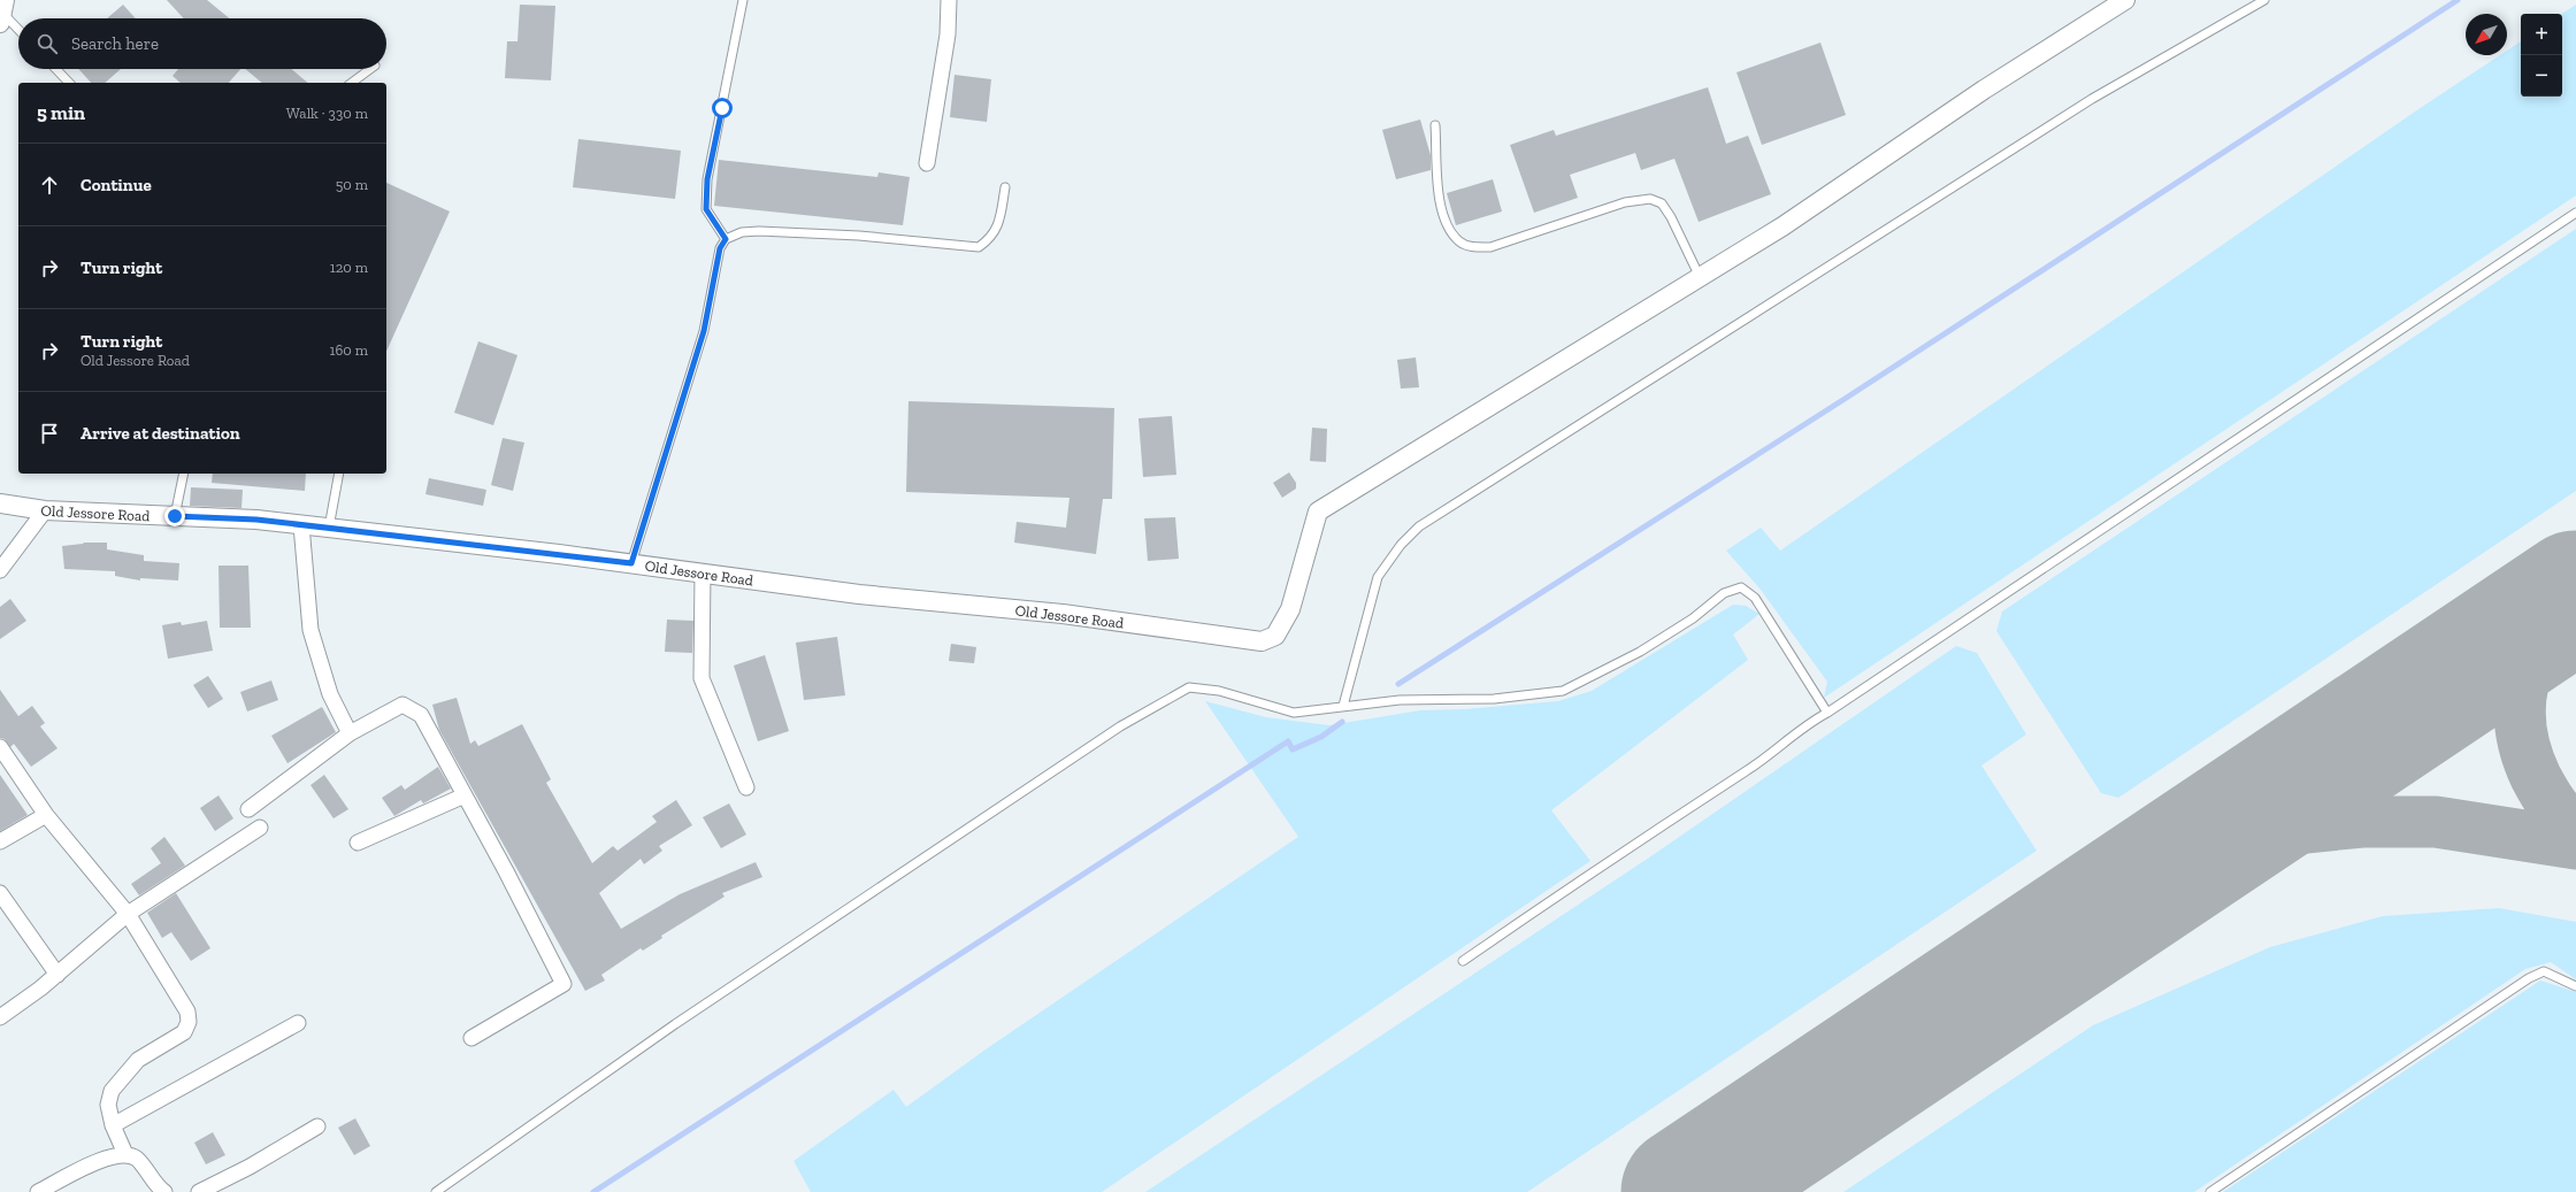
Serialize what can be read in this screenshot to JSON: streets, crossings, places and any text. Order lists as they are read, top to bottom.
{
  "streets": {
    "street": ["Old Jessore Road"]
  },
  "north": "bottom left",
  "page": {
    "map_buttons": ["+", "−"],
    "search": "Search here",
    "heading": ["5 min", "Walk · 330 m"],
    "list": [
      ["Continue", "50 m"],
      ["Turn right", "120 m"],
      ["Turn right", "Old Jessore Road", "160 m"],
      "Arrive at destination"
    ]
  }
}
